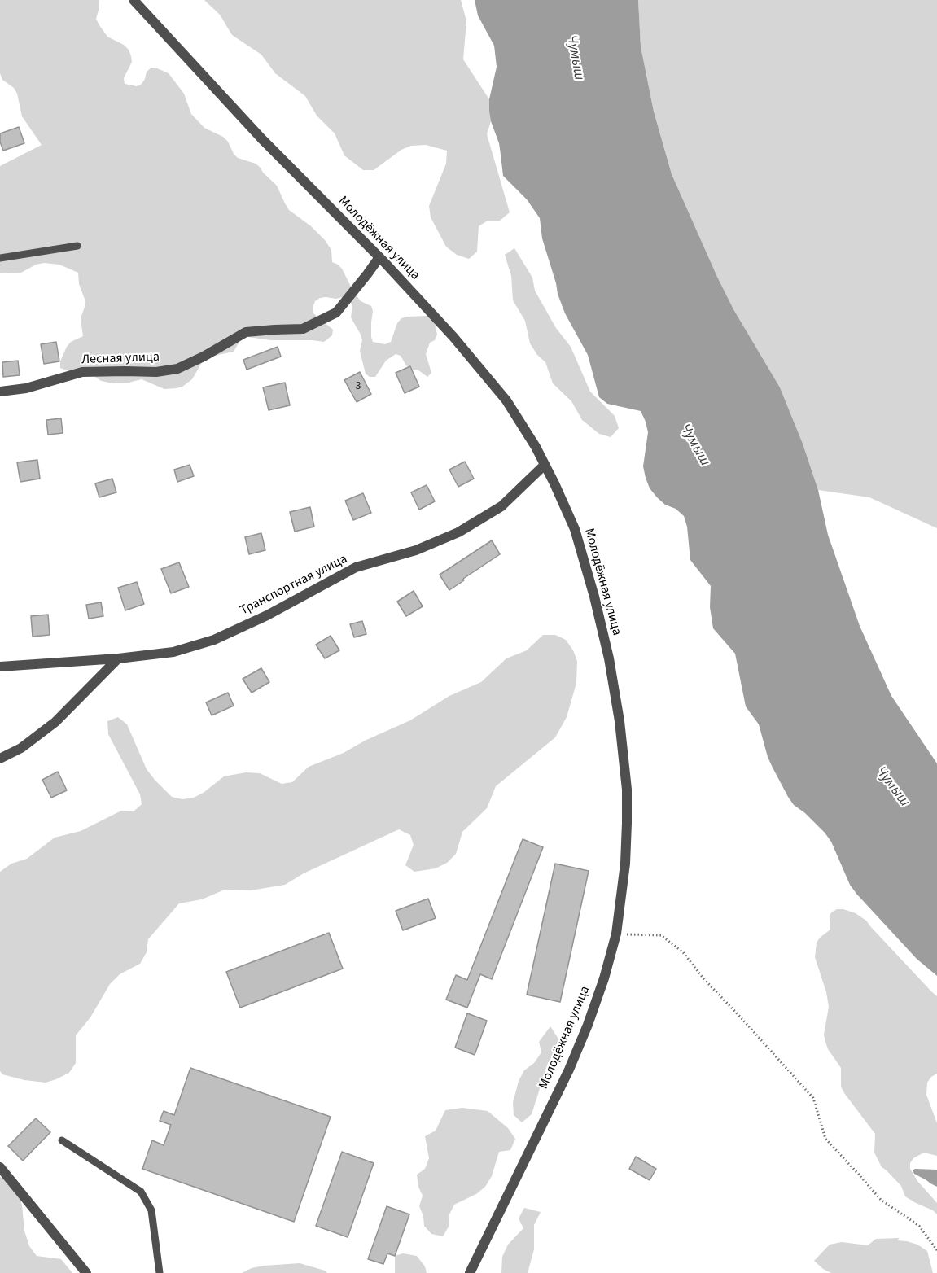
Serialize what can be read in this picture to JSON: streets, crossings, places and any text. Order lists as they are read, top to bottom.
{
  "streets": {
    "street": ["Молодёжная улица", "Лесная улица", "Транспортная улица"]
  },
  "crossings": [
    ["Молодёжная улица", "Лесная улица"],
    ["Молодёжная улица", "Транспортная улица"]
  ],
  "water": ["Чумыш"],
  "house_numbers": ["3"]
}
